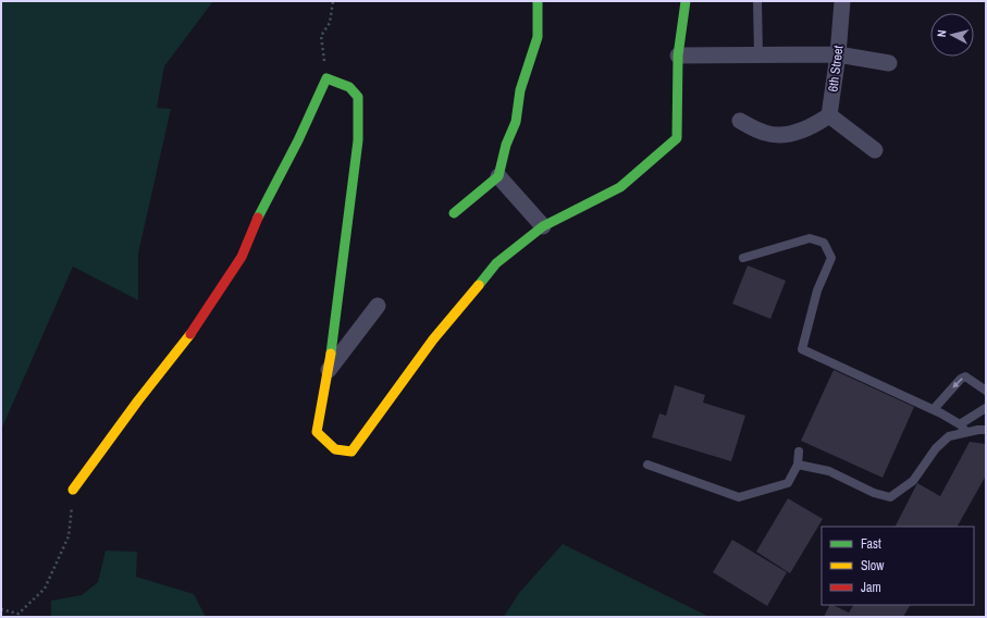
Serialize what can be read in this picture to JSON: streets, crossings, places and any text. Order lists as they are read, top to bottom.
{
  "streets": {
    "street": ["6th Street"]
  },
  "legend": ["Fast", "Slow", "Jam"],
  "north": "left"
}
